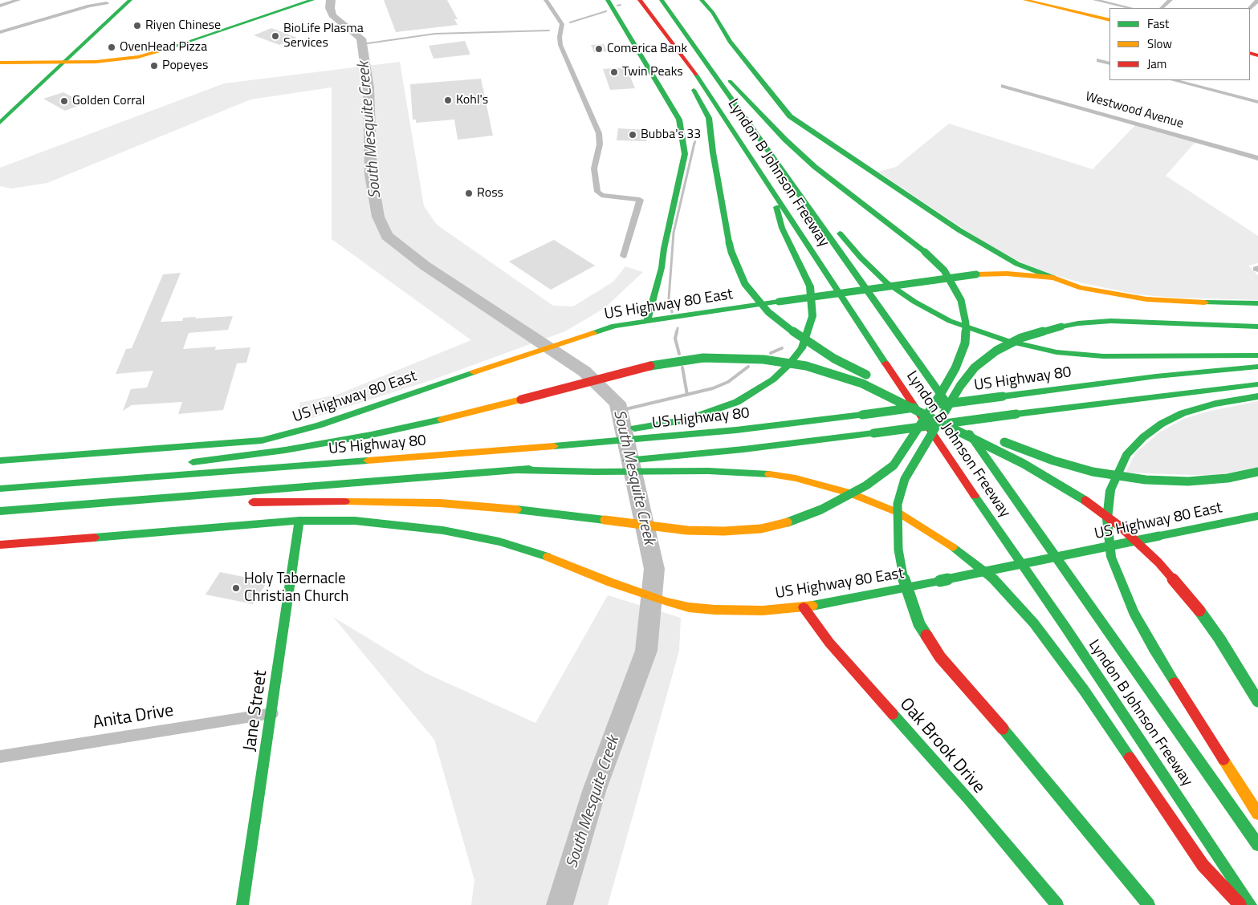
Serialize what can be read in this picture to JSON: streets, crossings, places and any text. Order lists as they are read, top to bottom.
{
  "streets": {
    "main road": [
      "Lyndon B Johnson Freeway",
      "US Highway 80 East",
      "US Highway 80",
      "Jane Street",
      "Oak Brook Drive"
    ],
    "street": ["Westwood Avenue", "Anita Drive"]
  },
  "crossings": [
    ["US Highway 80 East", "Jane Street"],
    ["US Highway 80 East", "Oak Brook Drive"],
    ["Jane Street", "Anita Drive"]
  ],
  "water": ["South Mesquite Creek"],
  "places": [
    "Riyen Chinese",
    "BioLife Plasma Services",
    "OvenHead Pizza",
    "Comerica Bank",
    "Popeyes",
    "Twin Peaks",
    "Kohl's",
    "Golden Corral",
    "Bubba's 33",
    "Ross",
    "Holy Tabernacle Christian Church"
  ],
  "legend": ["Fast", "Slow", "Jam"]
}
